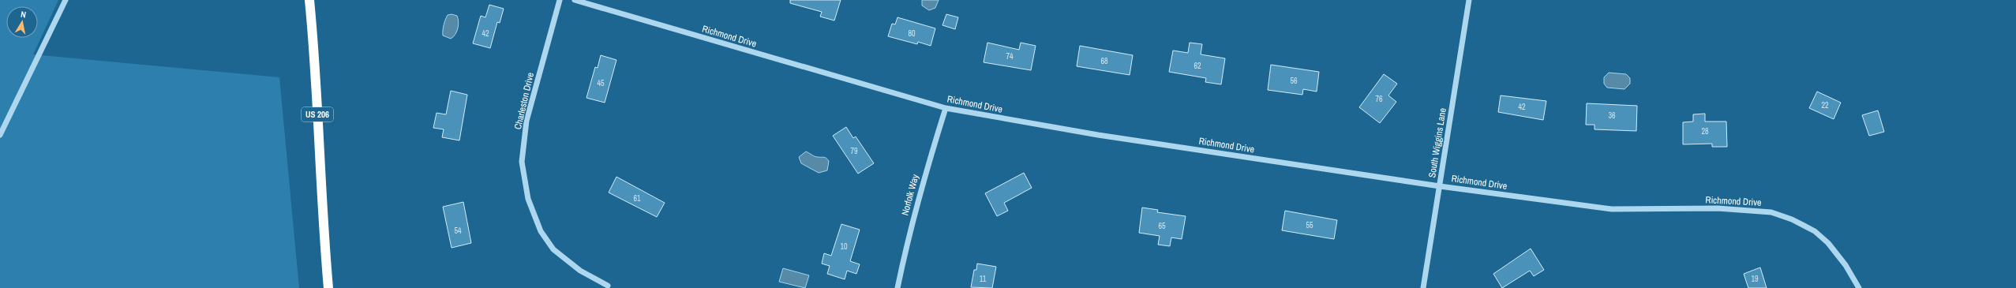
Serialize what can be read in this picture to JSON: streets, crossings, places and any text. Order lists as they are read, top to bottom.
{
  "streets": {
    "highway": ["US 206"],
    "street": [
      "Richmond Drive",
      "Charleston Drive",
      "South Wiggins Lane",
      "Norfolk Way"
    ]
  },
  "crossings": [
    ["Richmond Drive", "South Wiggins Lane"],
    ["Richmond Drive", "Norfolk Way"]
  ],
  "house_numbers": [
    "42",
    "80",
    "74",
    "68",
    "62",
    "56",
    "45",
    "76",
    "22",
    "42",
    "36",
    "28",
    "79",
    "61",
    "55",
    "65",
    "54",
    "10",
    "11",
    "19"
  ],
  "north": "top"
}
